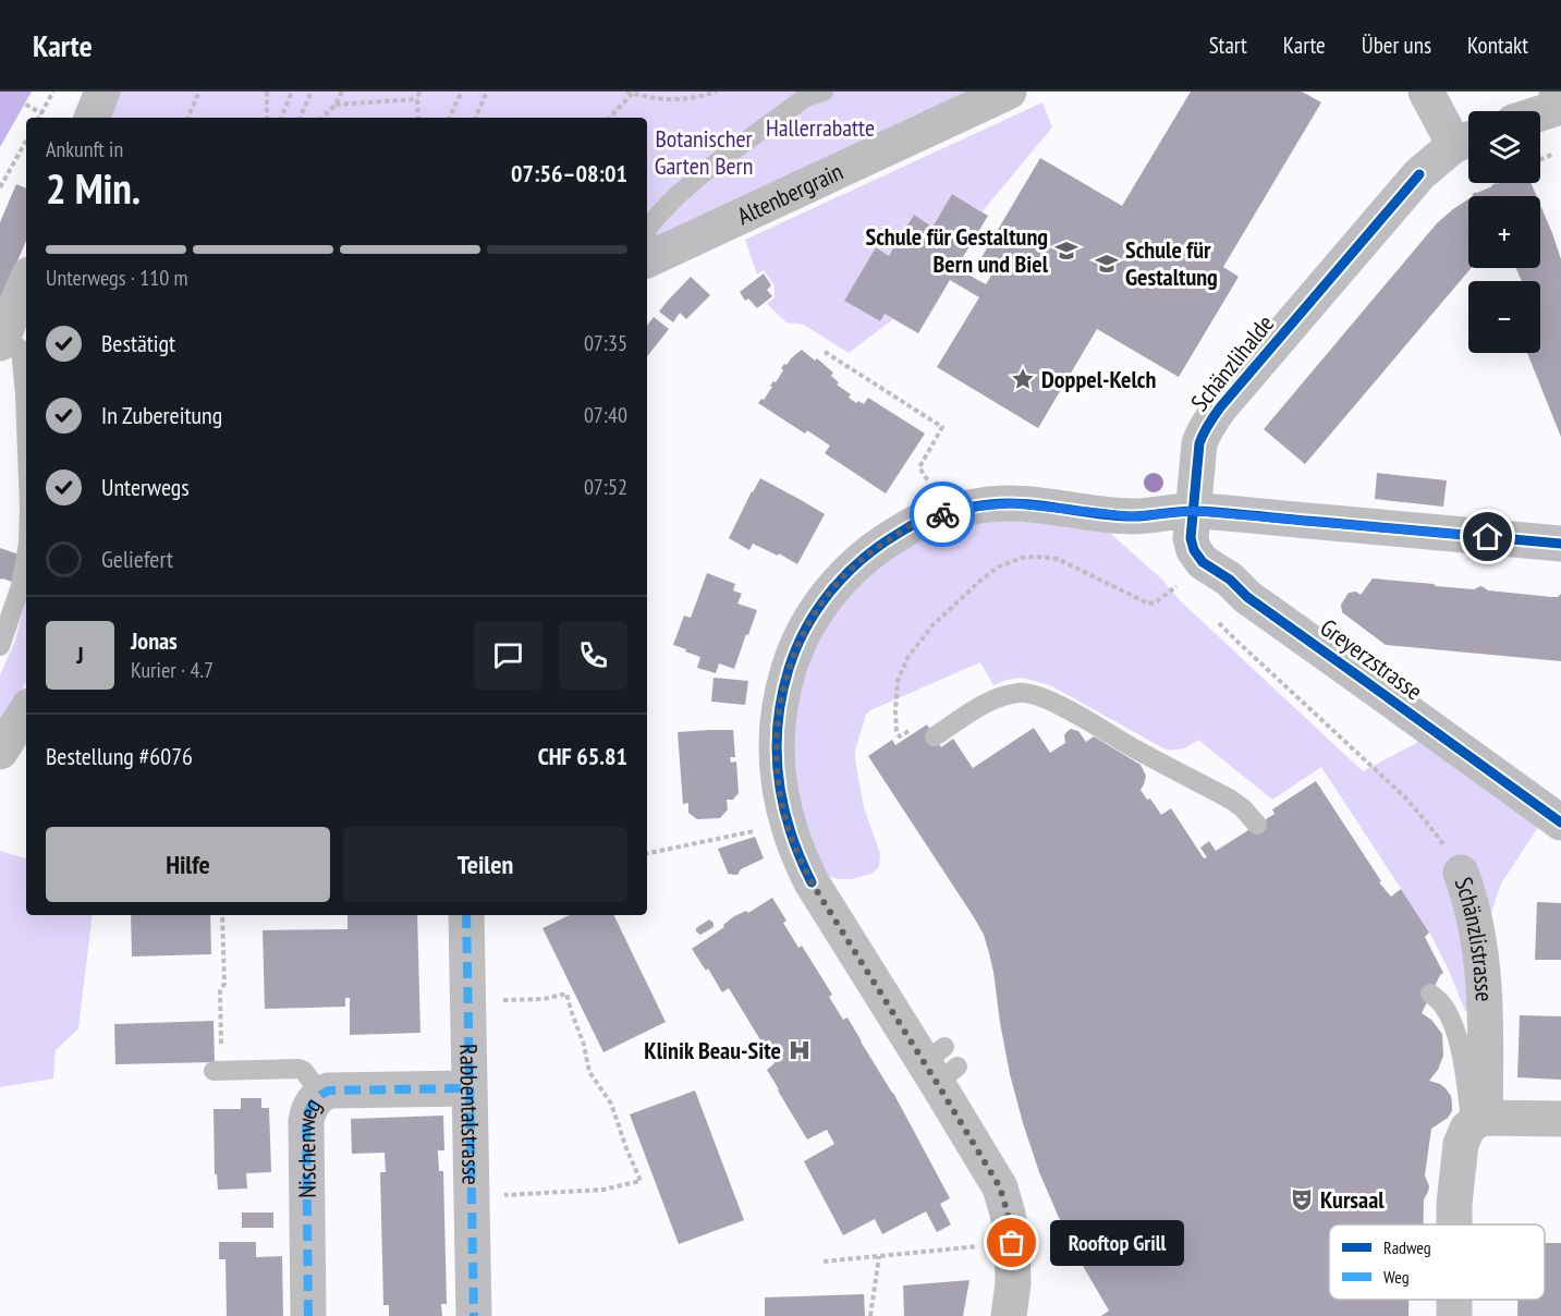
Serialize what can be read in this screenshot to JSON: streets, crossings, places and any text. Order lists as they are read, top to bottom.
{
  "streets": {
    "street": [
      "Altenbergrain",
      "Schänzlihalde",
      "Greyerzstrasse",
      "Schänzlistrasse",
      "Rabbentalstrasse",
      "Nischenweg"
    ]
  },
  "crossings": [
    ["Schänzlihalde", "Greyerzstrasse"],
    ["Rabbentalstrasse", "Nischenweg"]
  ],
  "parks": ["Hallerrabatte", "Botanischer Garten Bern"],
  "places": {
    "school or university": ["Schule für Gestaltung Bern und Biel", "Schule für Gestaltung"],
    "place": ["Doppel-Kelch"],
    "hospital": ["Klinik Beau-Site"],
    "theatre": ["Kursaal"],
    "other": ["Rooftop Grill"]
  },
  "legend": ["Radweg", "Weg"],
  "page": {
    "header": "Karte",
    "nav": [
      "Start",
      "Karte",
      "Über uns",
      "Kontakt"
    ],
    "map_buttons": ["+", "−"],
    "heading": ["2 Min.", "Ankunft in", "07:56–08:01"],
    "panel": [
      "Jonas",
      "Kurier · 4.7",
      "Bestellung #6076",
      "CHF 65.81"
    ],
    "bar": "Unterwegs · 110 m",
    "list": [
      ["Bestätigt", "07:35"],
      ["In Zubereitung", "07:40"],
      ["Unterwegs", "07:52"],
      "Geliefert"
    ],
    "round": "J",
    "buttons": ["Hilfe", "Teilen"],
    "bubble": "Rooftop Grill"
  }
}
